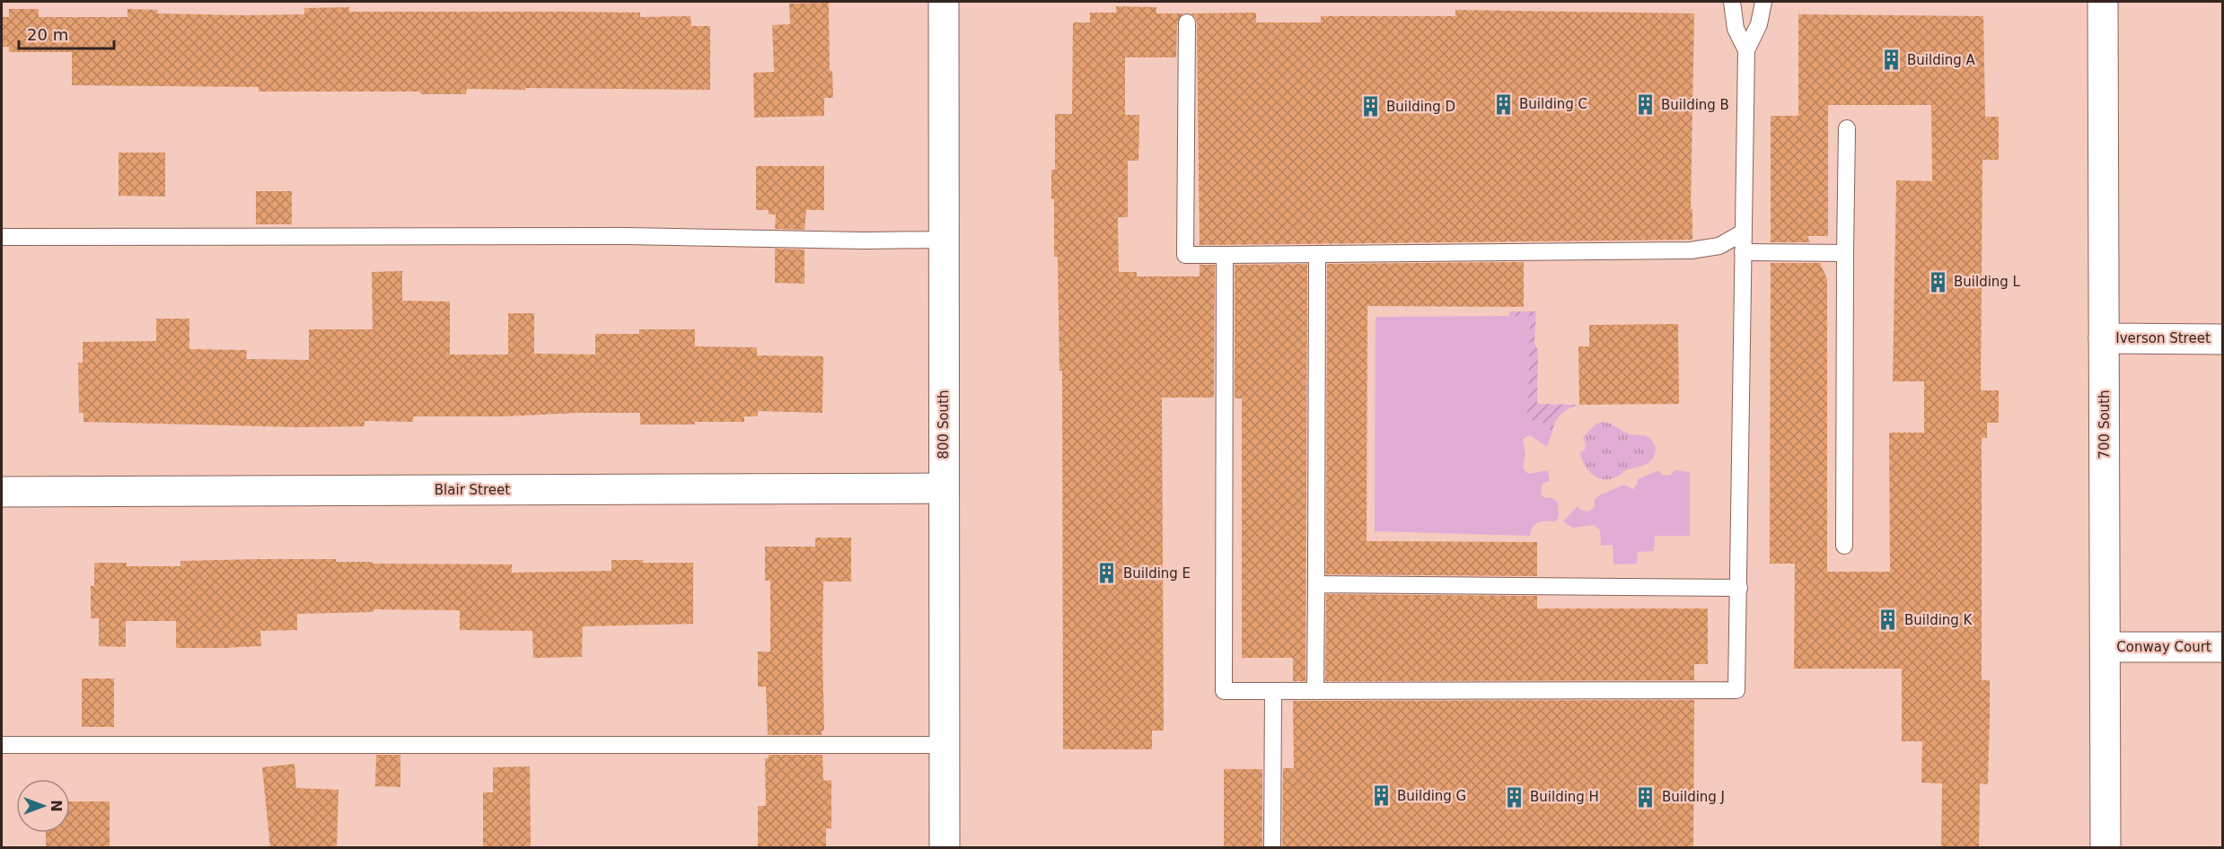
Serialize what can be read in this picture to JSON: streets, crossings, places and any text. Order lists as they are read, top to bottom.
{
  "streets": {
    "street": [
      "Iverson Street",
      "800 South",
      "700 South",
      "Blair Street",
      "Conway Court"
    ]
  },
  "crossings": [
    ["Iverson Street", "700 South"],
    ["800 South", "Blair Street"],
    ["700 South", "Conway Court"]
  ],
  "places": {
    "building": [
      "Building A",
      "Building C",
      "Building B",
      "Building D",
      "Building L",
      "Building E",
      "Building K",
      "Building G",
      "Building H",
      "Building J"
    ]
  },
  "scale_bar": "20 m",
  "north": "right"
}
